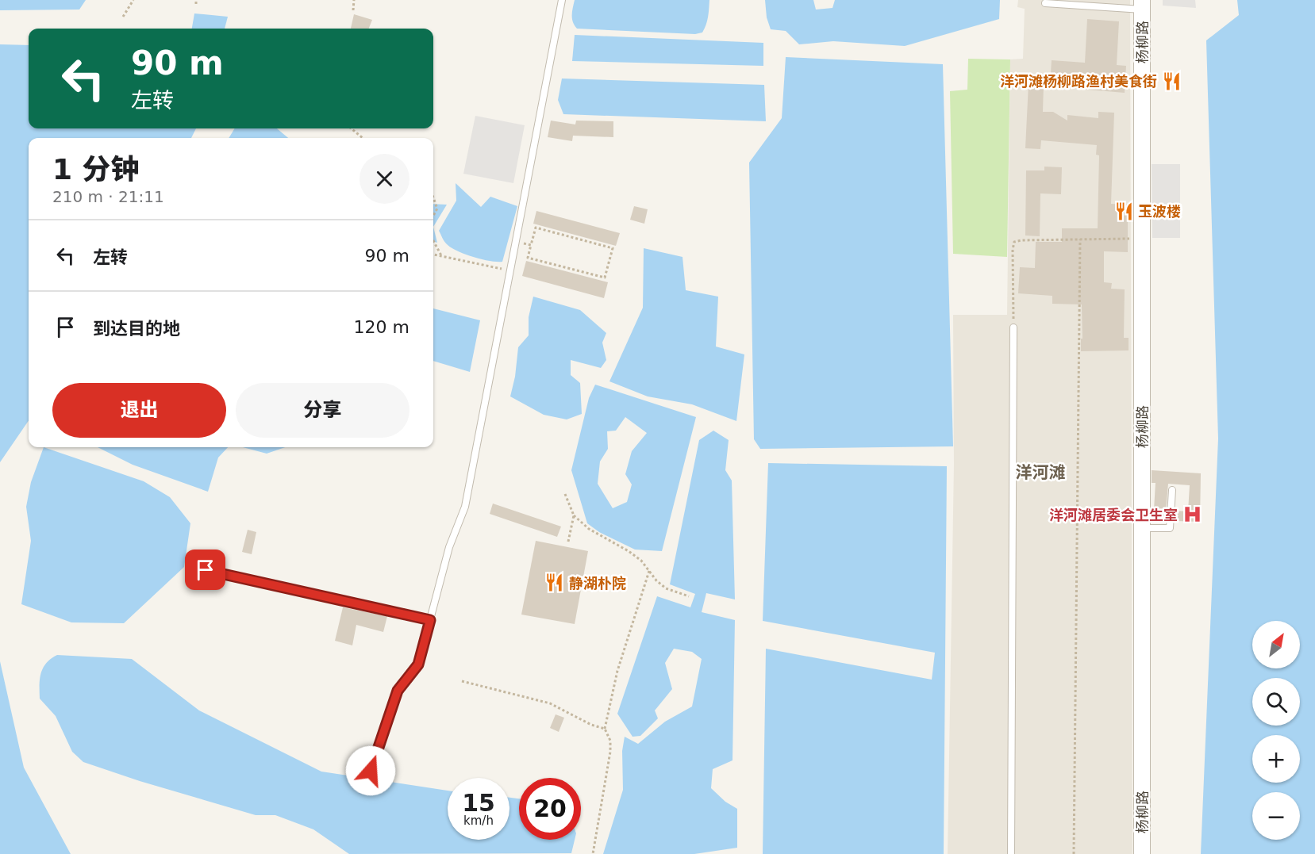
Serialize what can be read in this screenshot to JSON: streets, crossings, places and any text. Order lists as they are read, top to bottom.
{
  "streets": {
    "street": ["杨柳路"]
  },
  "districts": ["洋河滩"],
  "places": {
    "restaurant": ["洋河滩杨柳路渔村美食街", "玉波楼", "静湖朴院"],
    "hospital": ["洋河滩居委会卫生室"]
  },
  "north": "top right",
  "page": {
    "turn": ["90 m", "左转"],
    "heading": ["1 分钟", "210 m · 21:11"],
    "list": [
      {
        "name": "左转",
        "value": "90 m"
      },
      {
        "name": "到达目的地",
        "value": "120 m"
      }
    ],
    "buttons": ["退出", "分享"],
    "map_buttons": ["+", "−"],
    "speed": "15 km/h",
    "limit": "20"
  }
}
